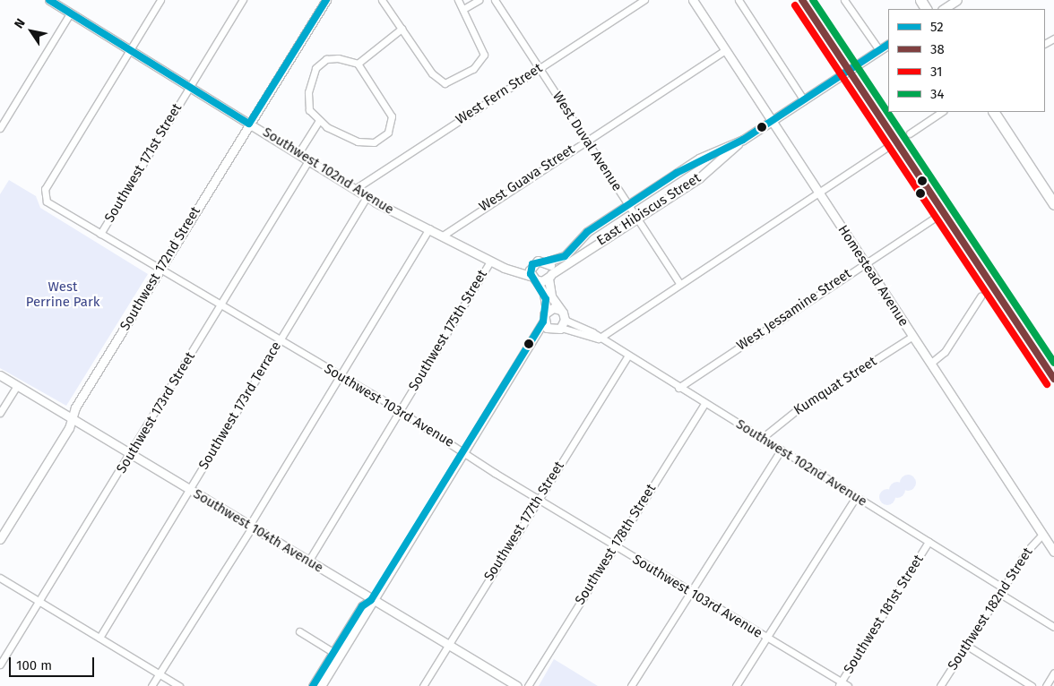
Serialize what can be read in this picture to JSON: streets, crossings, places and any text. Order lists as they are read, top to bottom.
{
  "streets": {
    "street": [
      "West Fern Street",
      "West Duval Avenue",
      "Southwest 171st Street",
      "Southwest 102nd Avenue",
      "West Guava Street",
      "East Hibiscus Street",
      "Southwest 172nd Street",
      "Homestead Avenue",
      "West Jessamine Street",
      "Southwest 175th Street",
      "Kumquat Street",
      "Southwest 173rd Terrace",
      "Southwest 103rd Avenue",
      "Southwest 173rd Street",
      "Southwest 177th Street",
      "Southwest 104th Avenue",
      "Southwest 178th Street",
      "Southwest 182nd Street",
      "Southwest 181st Street"
    ]
  },
  "crossings": [
    ["West Fern Street", "West Duval Avenue"],
    ["West Fern Street", "Southwest 102nd Avenue"],
    ["West Duval Avenue", "West Guava Street"],
    ["West Duval Avenue", "East Hibiscus Street"],
    ["Southwest 171st Street", "Southwest 102nd Avenue"],
    ["Southwest 171st Street", "Southwest 103rd Avenue"],
    ["Southwest 102nd Avenue", "West Guava Street"],
    ["Southwest 102nd Avenue", "East Hibiscus Street"],
    ["Southwest 102nd Avenue", "Southwest 172nd Street"],
    ["Southwest 102nd Avenue", "West Jessamine Street"],
    ["Southwest 102nd Avenue", "Southwest 175th Street"],
    ["Southwest 102nd Avenue", "Kumquat Street"],
    ["Southwest 102nd Avenue", "Southwest 173rd Terrace"],
    ["Southwest 102nd Avenue", "Southwest 103rd Avenue"],
    ["Southwest 102nd Avenue", "Southwest 173rd Street"],
    ["Southwest 102nd Avenue", "Southwest 177th Street"],
    ["Southwest 102nd Avenue", "Southwest 178th Street"],
    ["Southwest 102nd Avenue", "Southwest 182nd Street"],
    ["Southwest 102nd Avenue", "Southwest 181st Street"],
    ["West Guava Street", "Homestead Avenue"],
    ["East Hibiscus Street", "Homestead Avenue"],
    ["Southwest 172nd Street", "Southwest 103rd Avenue"],
    ["Southwest 172nd Street", "Southwest 104th Avenue"],
    ["Homestead Avenue", "West Jessamine Street"],
    ["Homestead Avenue", "Kumquat Street"],
    ["Homestead Avenue", "Southwest 182nd Street"],
    ["Southwest 175th Street", "Southwest 103rd Avenue"],
    ["Southwest 175th Street", "Southwest 104th Avenue"],
    ["Southwest 173rd Terrace", "Southwest 103rd Avenue"],
    ["Southwest 173rd Terrace", "Southwest 104th Avenue"],
    ["Southwest 103rd Avenue", "Southwest 173rd Street"],
    ["Southwest 103rd Avenue", "Southwest 177th Street"],
    ["Southwest 103rd Avenue", "Southwest 178th Street"],
    ["Southwest 103rd Avenue", "Southwest 181st Street"],
    ["Southwest 173rd Street", "Southwest 104th Avenue"],
    ["Southwest 177th Street", "Southwest 104th Avenue"]
  ],
  "parks": ["West Perrine Park"],
  "lines": [
    "transit line 52",
    "transit line 38",
    "transit line 34",
    "transit line 31"
  ],
  "legend": [
    "52",
    "38",
    "31",
    "34"
  ],
  "scale_bar": "100 m",
  "north": "top left"
}
